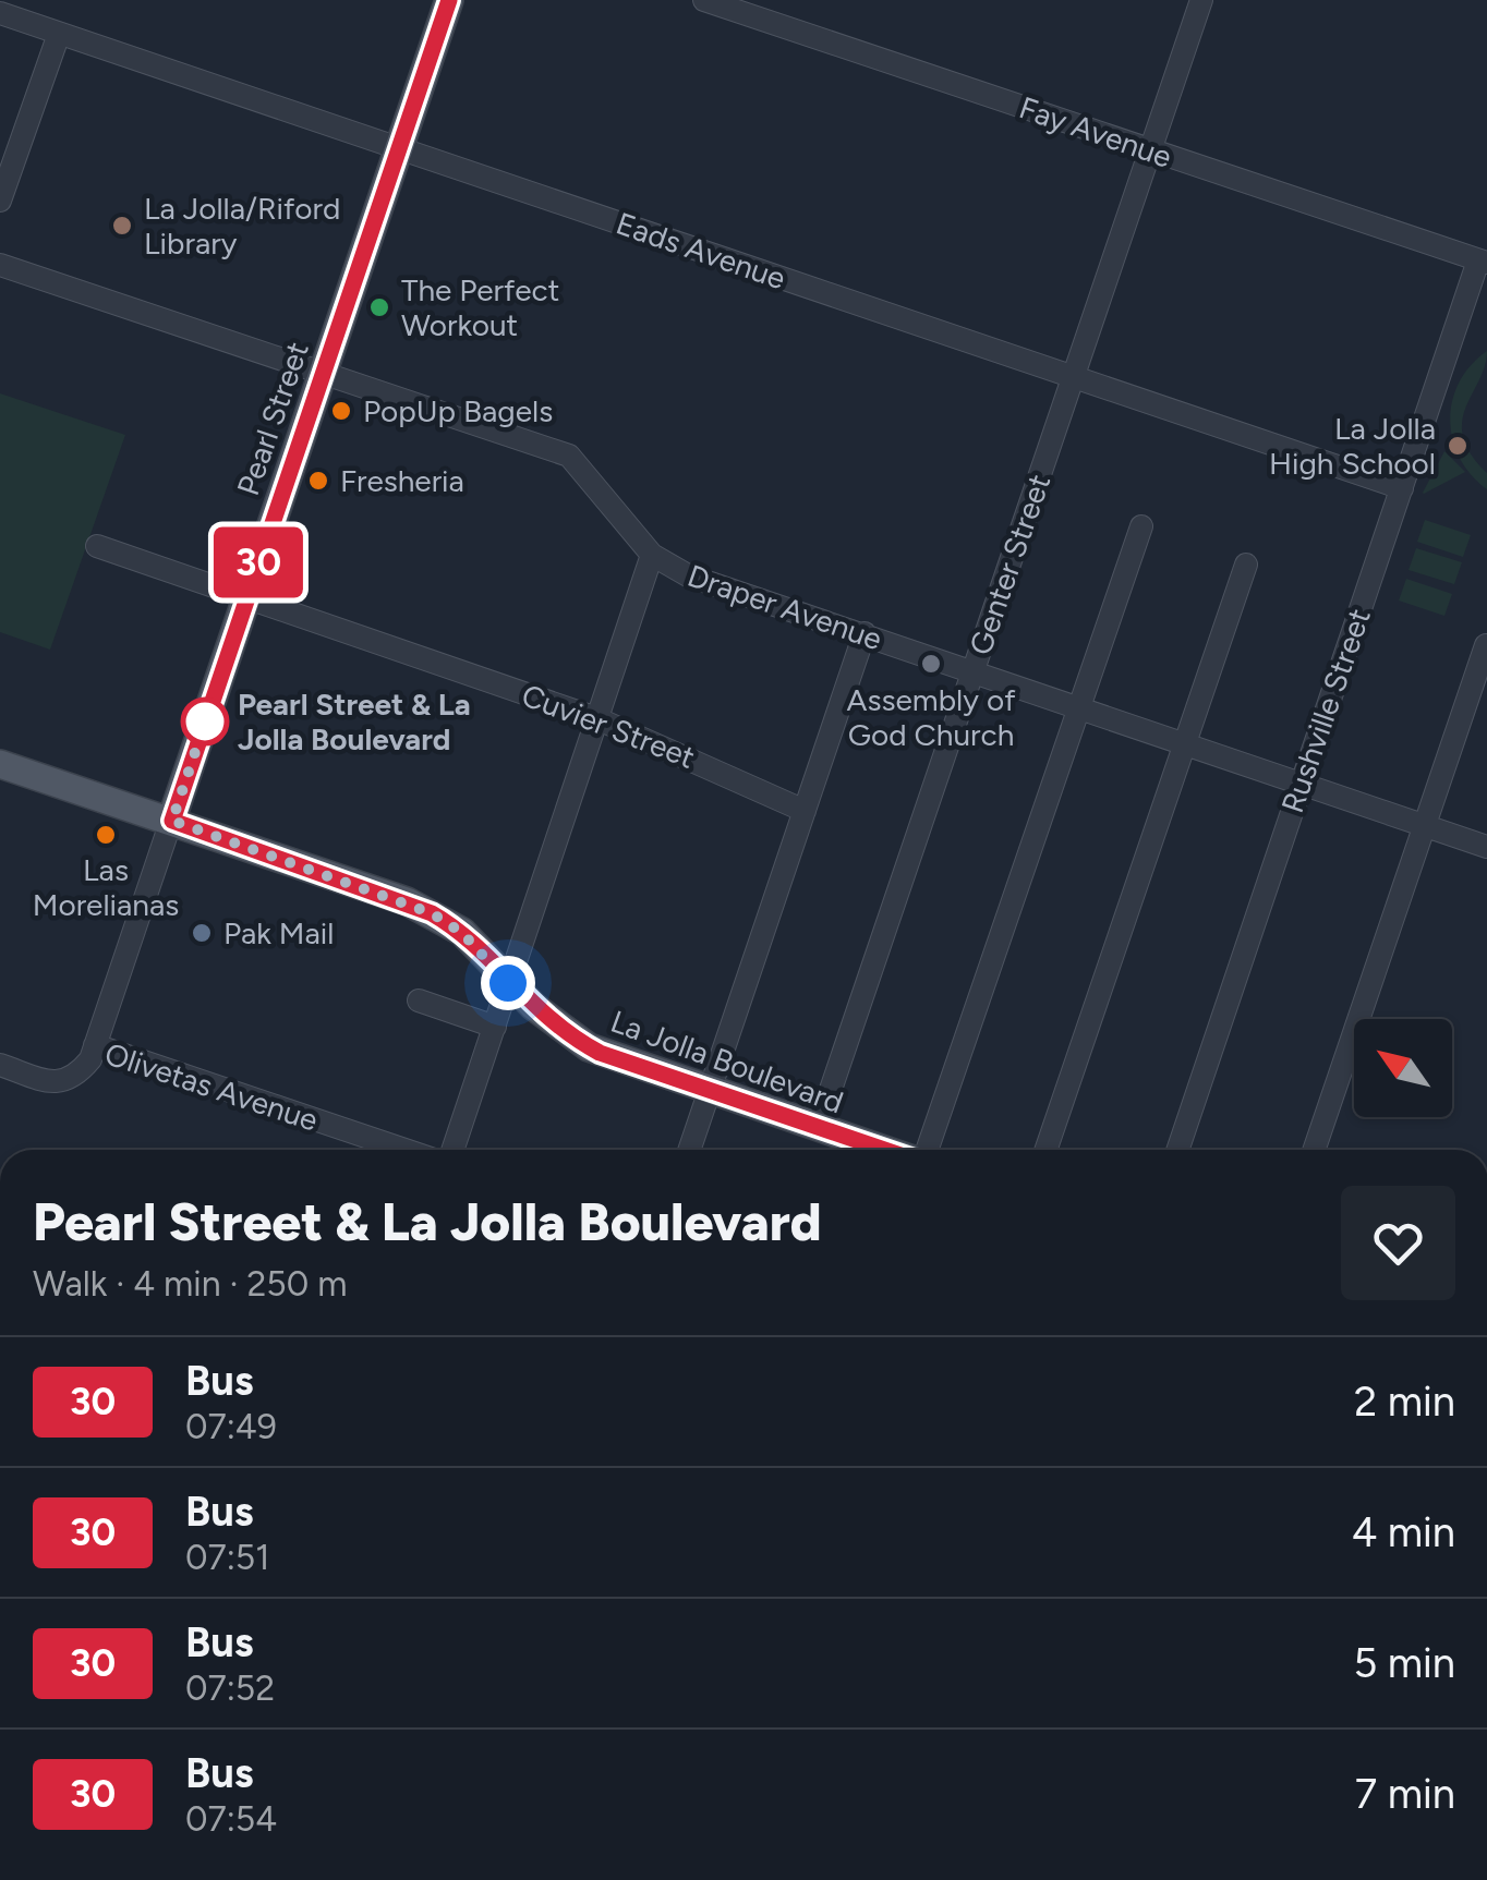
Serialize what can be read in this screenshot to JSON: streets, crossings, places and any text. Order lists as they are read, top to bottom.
{
  "streets": {
    "main road": ["Pearl Street", "La Jolla Boulevard"],
    "street": [
      "Fay Avenue",
      "Eads Avenue",
      "Genter Street",
      "Draper Avenue",
      "Rushville Street",
      "Cuvier Street",
      "Olivetas Avenue"
    ]
  },
  "crossings": [
    ["Fay Avenue", "Genter Street"],
    ["Fay Avenue", "Rushville Street"],
    ["Eads Avenue", "Pearl Street"],
    ["Eads Avenue", "Genter Street"],
    ["Eads Avenue", "Rushville Street"],
    ["Pearl Street", "Draper Avenue"],
    ["Pearl Street", "Cuvier Street"],
    ["Pearl Street", "La Jolla Boulevard"],
    ["Pearl Street", "Olivetas Avenue"],
    ["Genter Street", "Draper Avenue"],
    ["Genter Street", "La Jolla Boulevard"],
    ["Draper Avenue", "Rushville Street"]
  ],
  "places": [
    "La Jolla/Riford Library",
    "The Perfect Workout",
    "PopUp Bagels",
    "La Jolla High School",
    "Fresheria",
    "Assembly of God Church",
    "Pearl Street & La Jolla Boulevard",
    "Las Morelianas",
    "Pak Mail"
  ],
  "lines": ["bus line 30"],
  "north": "top left",
  "page": {
    "on_map": "30",
    "heading": ["Pearl Street & La Jolla Boulevard", "Walk · 4 min · 250 m"],
    "list": [
      {
        "mark": "30",
        "name": "Bus",
        "note": "07:49",
        "value": "2 min"
      },
      {
        "mark": "30",
        "name": "Bus",
        "note": "07:51",
        "value": "4 min"
      },
      {
        "mark": "30",
        "name": "Bus",
        "note": "07:52",
        "value": "5 min"
      },
      {
        "mark": "30",
        "name": "Bus",
        "note": "07:54",
        "value": "7 min"
      }
    ]
  }
}
